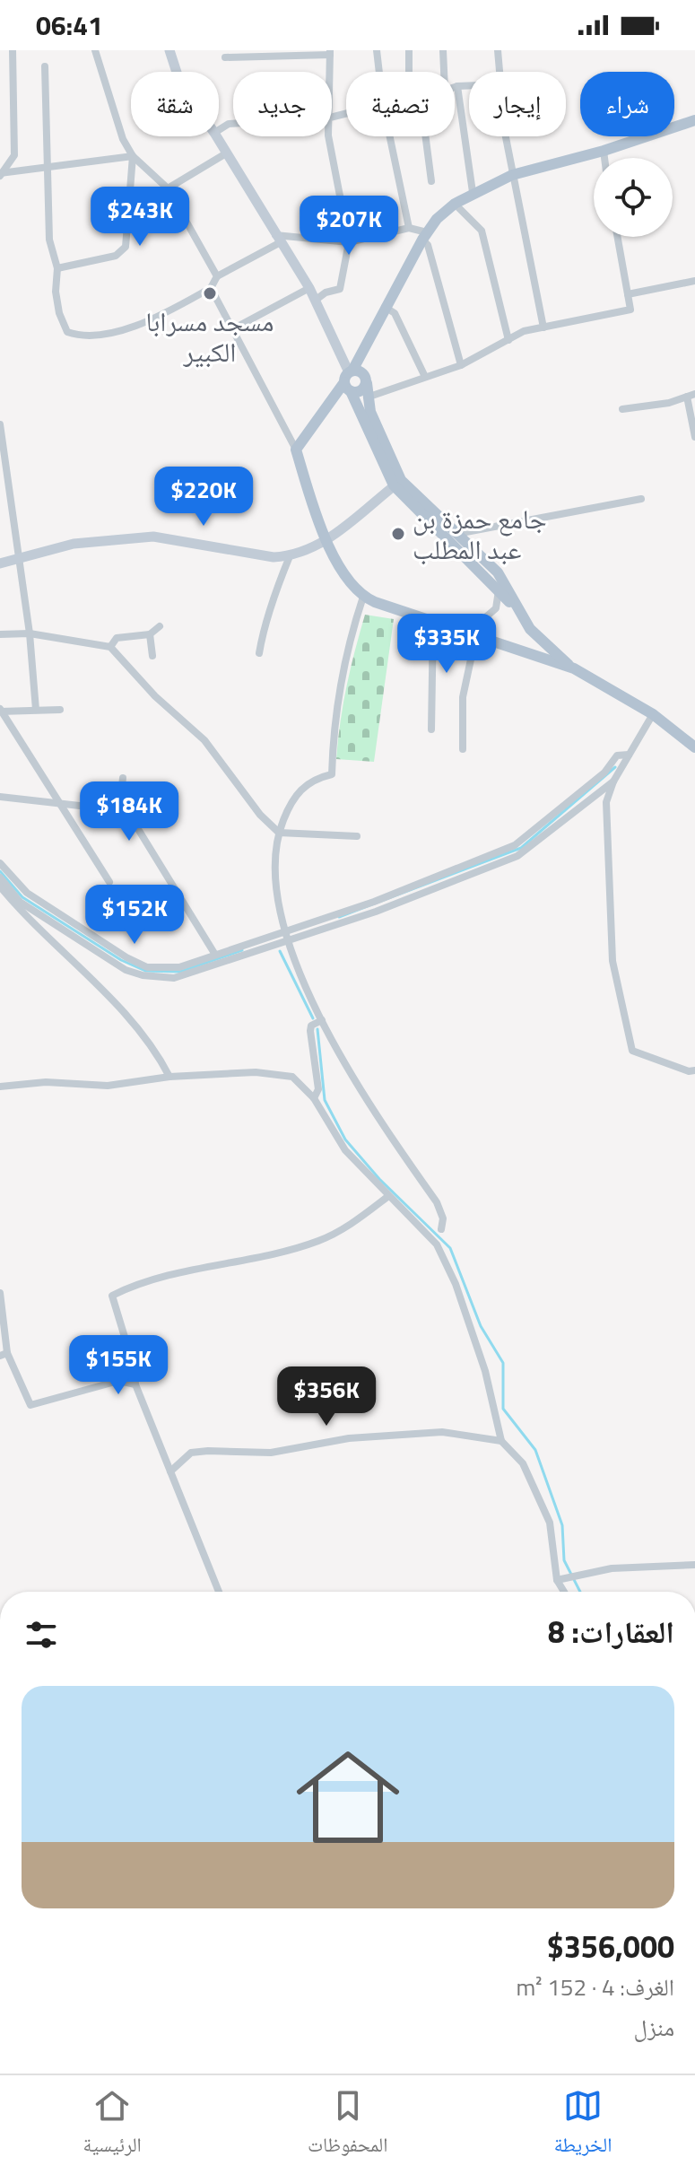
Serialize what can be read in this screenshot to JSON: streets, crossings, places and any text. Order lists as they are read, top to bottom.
{
  "places": ["مسجد مسرابا الكبير", "جامع حمزة بن عبد المطلب"],
  "page": {
    "status": "06:41",
    "chip": [
      "شراء",
      "إيجار",
      "تصفية",
      "جديد",
      "شقة"
    ],
    "price": [
      "$243K",
      "$207K",
      "$220K",
      "$335K",
      "$184K",
      "$152K",
      "$155K",
      "$356K"
    ],
    "heading": "العقارات: 8",
    "list": [
      {
        "name": "$356,000",
        "note": "الغرف: 4 · 152 m² · منزل"
      }
    ],
    "tabs": ["الخريطة", "المحفوظات", "الرئيسية"]
  }
}
